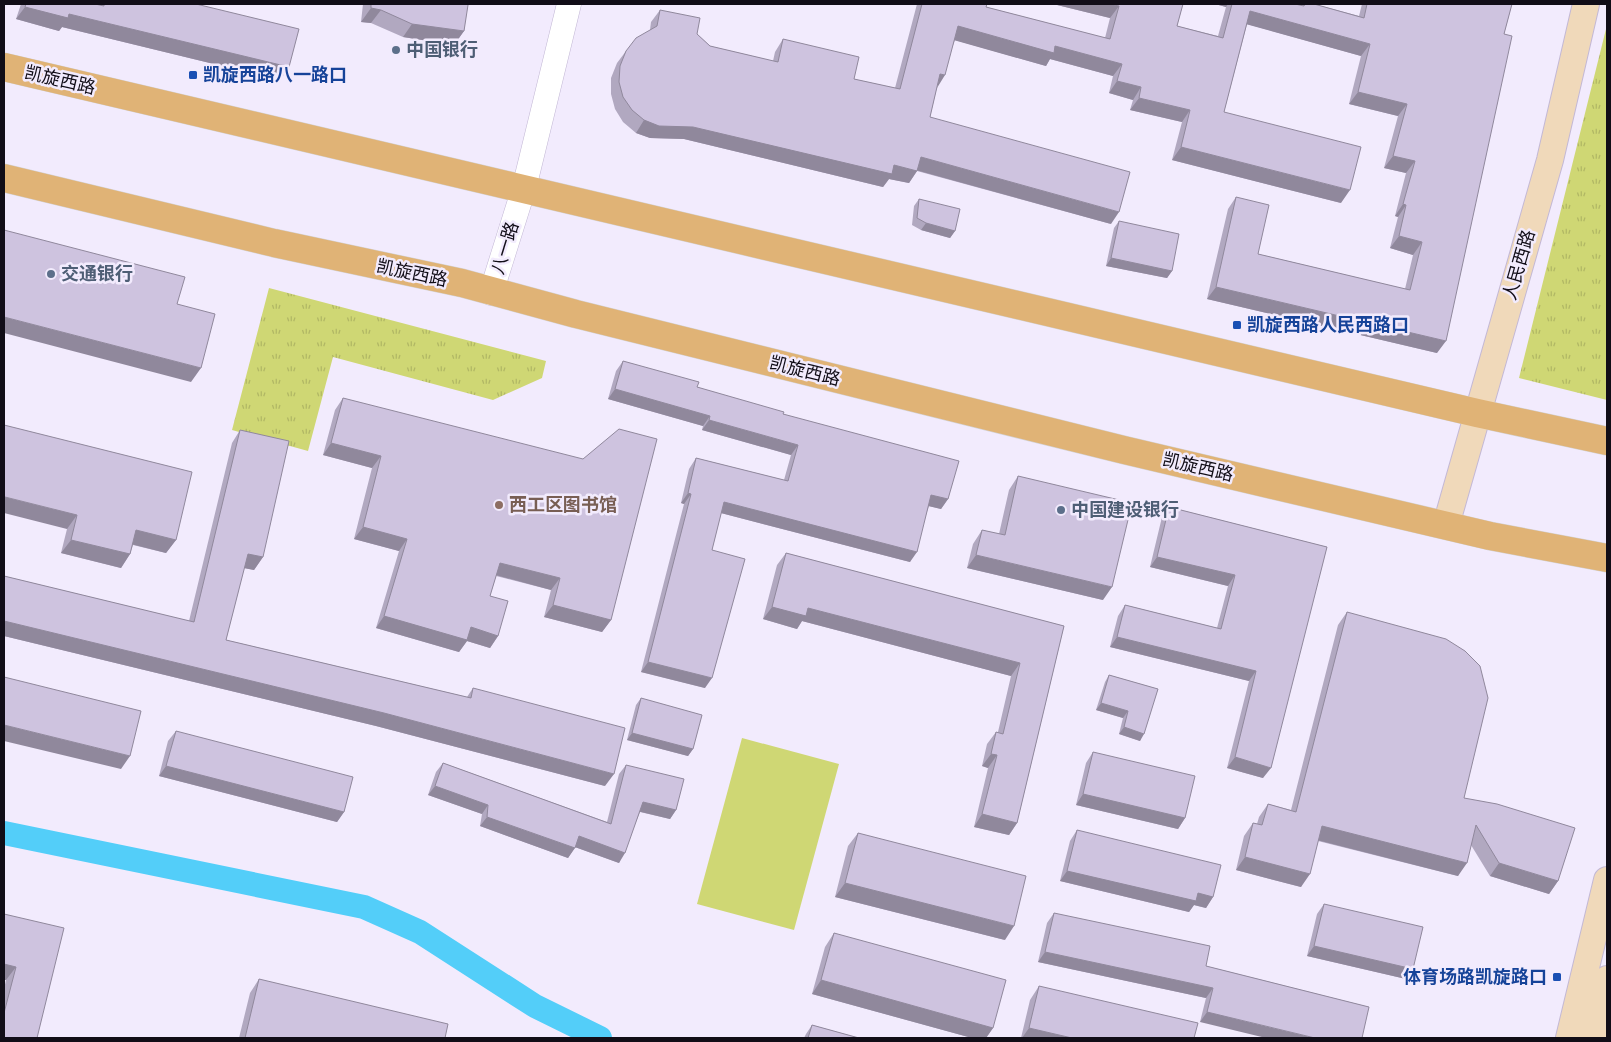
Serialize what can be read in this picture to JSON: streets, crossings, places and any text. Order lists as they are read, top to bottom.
{
  "streets": {
    "main road": ["凯旋西路", "人民西路"],
    "street": ["八一路"]
  },
  "crossings": [
    ["凯旋西路", "八一路"],
    ["凯旋西路", "人民西路"]
  ],
  "places": {
    "other": [
      "中国银行",
      "交通银行",
      "西工区图书馆",
      "中国建设银行"
    ],
    "transit": ["凯旋西路八一路口", "凯旋西路人民西路口", "体育场路凯旋路口"]
  }
}
